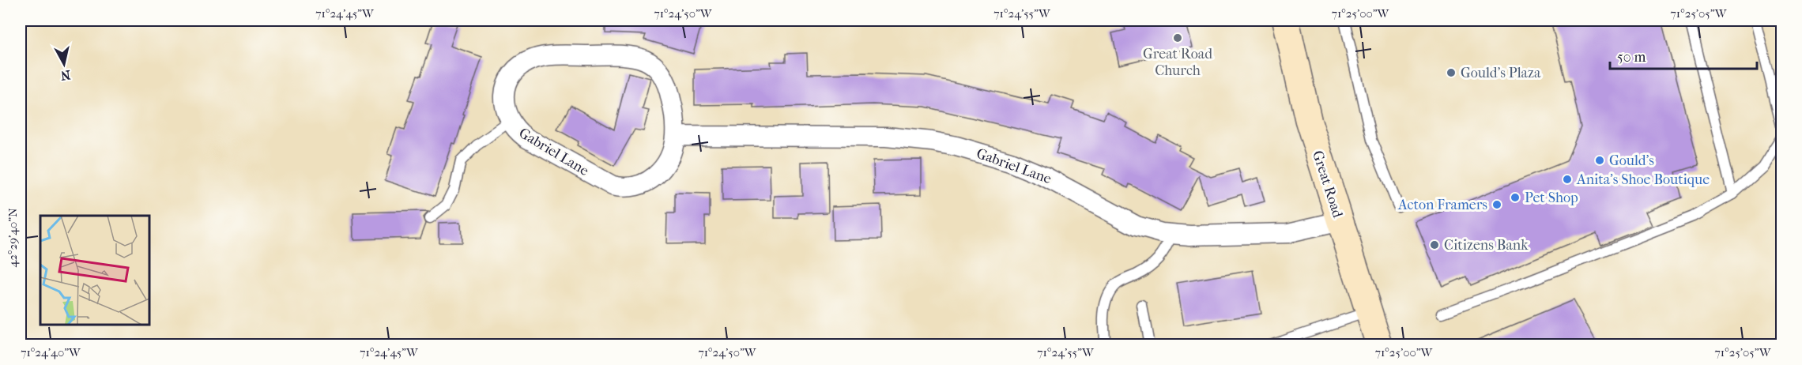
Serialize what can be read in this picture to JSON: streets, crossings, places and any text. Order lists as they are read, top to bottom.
{
  "streets": {
    "main road": ["Great Road"],
    "street": ["Gabriel Lane"]
  },
  "crossings": [
    ["Gabriel Lane", "Great Road"]
  ],
  "places": [
    "Great Road Church",
    "Gould's Plaza",
    "Gould's",
    "Anita's Shoe Boutique",
    "Pet Shop",
    "Acton Framers",
    "Citizens Bank"
  ],
  "scale_bar": "50 m",
  "north": "bottom",
  "coordinates": [
    "71°24'45\"W",
    "71°24'50\"W",
    "71°24'55\"W",
    "71°25'00\"W",
    "71°25'05\"W",
    "42°29'40\"N",
    "71°24'40\"W"
  ]
}
